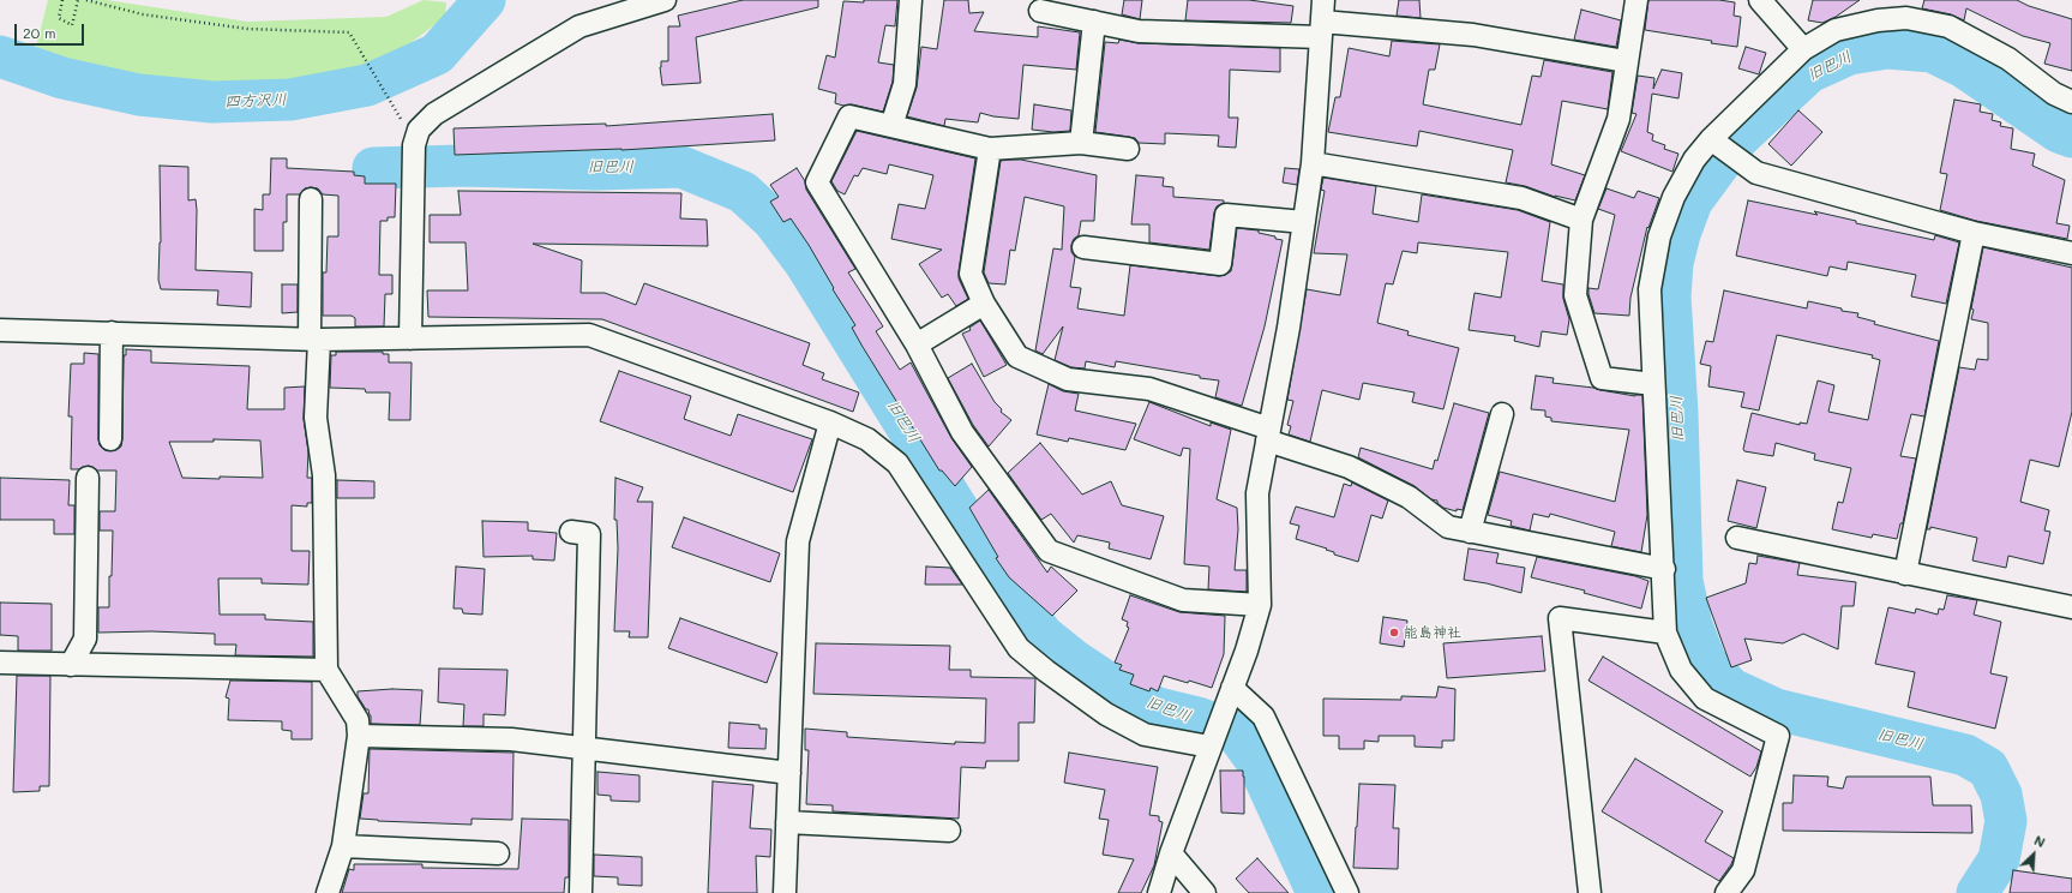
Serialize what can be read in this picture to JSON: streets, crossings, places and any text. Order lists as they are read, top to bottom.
{
  "water": ["旧巴川", "四方沢川"],
  "places": ["能島神社"],
  "scale_bar": "20 m",
  "north": "top right"
}
